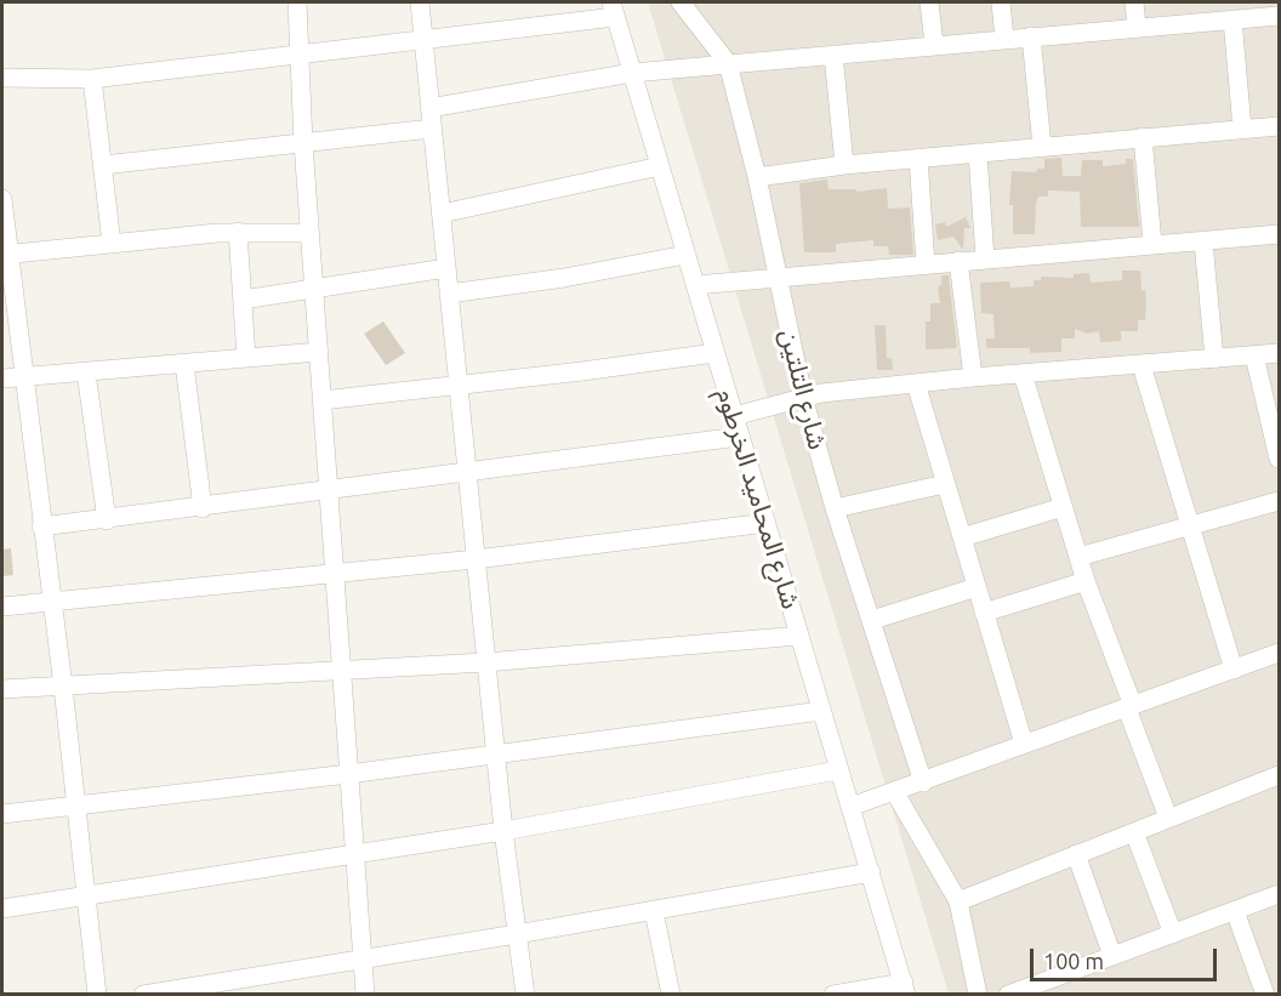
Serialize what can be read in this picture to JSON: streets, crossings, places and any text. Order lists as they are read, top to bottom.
{
  "streets": {
    "street": ["شارع التلتين", "شارع المحاميد الخرطوم"]
  },
  "scale_bar": "100 m"
}
